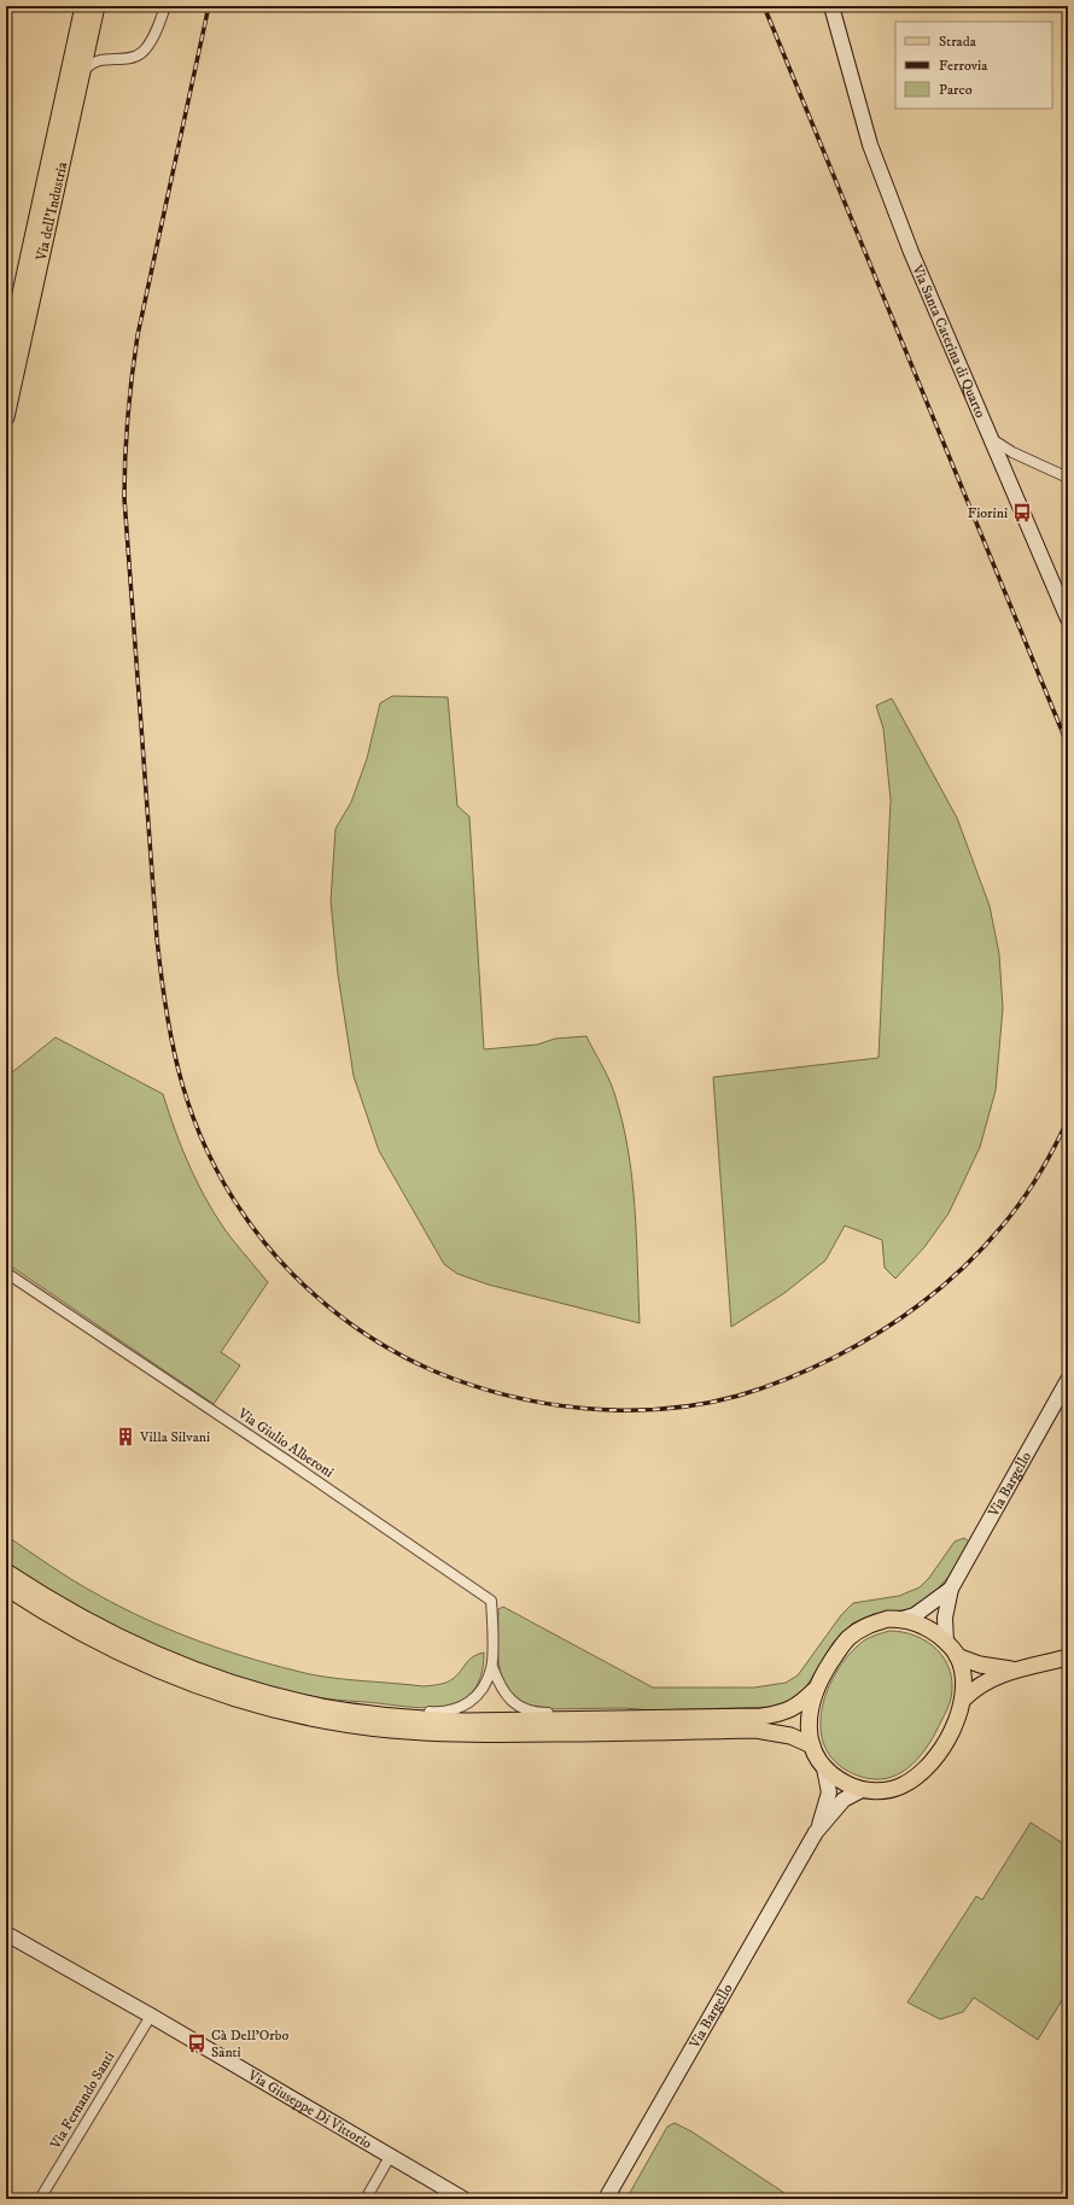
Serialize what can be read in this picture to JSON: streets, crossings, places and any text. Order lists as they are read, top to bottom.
{
  "streets": {
    "main road": ["Via dell'Industria"],
    "street": [
      "Via Santa Caterina di Quarto",
      "Via Giulio Alberoni",
      "Via Bargello",
      "Via Fernando Santi",
      "Via Giuseppe Di Vittorio"
    ]
  },
  "crossings": [
    ["Via Fernando Santi", "Via Giuseppe Di Vittorio"]
  ],
  "places": {
    "bus stop": ["Fiorini", "Cà Dell'Orbo Santi"],
    "building": ["Villa Silvani"]
  },
  "legend": ["Strada", "Ferrovia", "Parco"]
}
